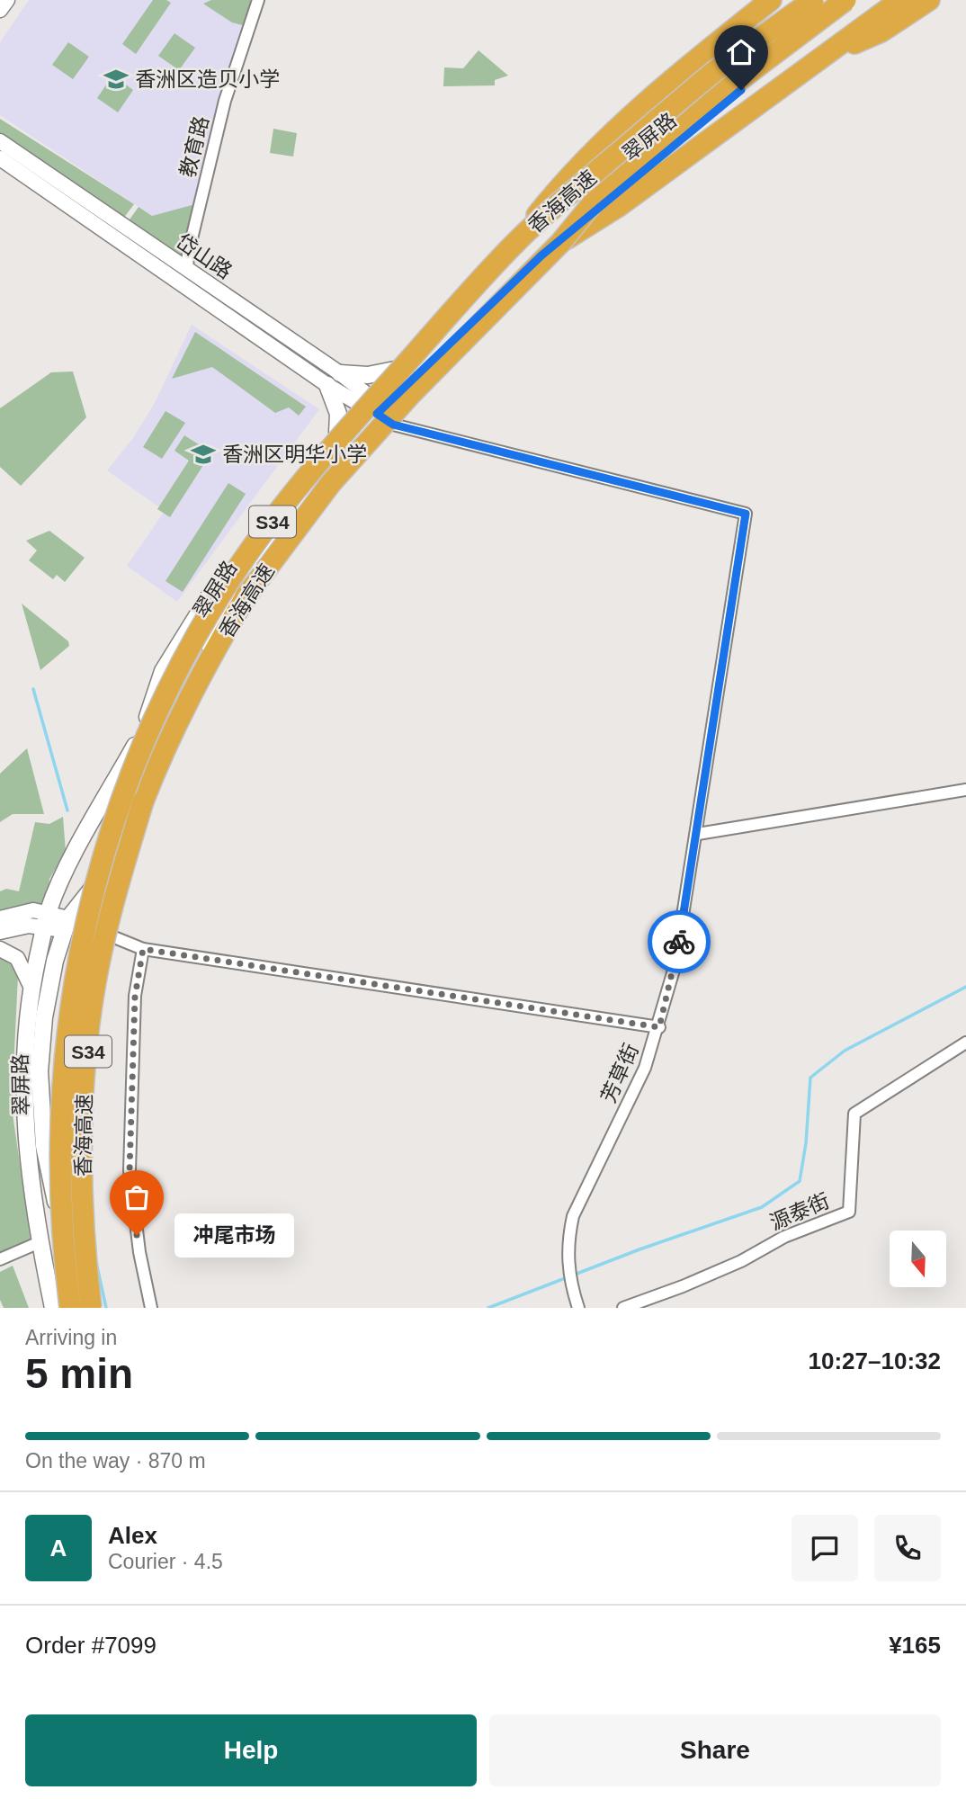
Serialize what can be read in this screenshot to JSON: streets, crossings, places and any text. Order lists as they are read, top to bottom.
{
  "streets": {
    "highway": ["香海高速", "S34"],
    "main road": ["翠屏路"],
    "street": [
      "教育路",
      "岱山路",
      "芳草街",
      "源泰街"
    ]
  },
  "crossings": [
    ["翠屏路", "香海高速"],
    ["翠屏路", "岱山路"],
    ["翠屏路", "芳草街"],
    ["教育路", "岱山路"],
    ["岱山路", "芳草街"]
  ],
  "places": {
    "school or university": ["香洲区造贝小学", "香洲区明华小学"],
    "other": ["冲尾市场"]
  },
  "north": "bottom",
  "page": {
    "bubble": "冲尾市场",
    "heading": ["5 min", "Arriving in", "10:27–10:32"],
    "panel": [
      "Alex",
      "Courier · 4.5",
      "Order #7099",
      "¥165"
    ],
    "bar": "On the way · 870 m",
    "round": "A",
    "buttons": ["Help", "Share"]
  }
}
